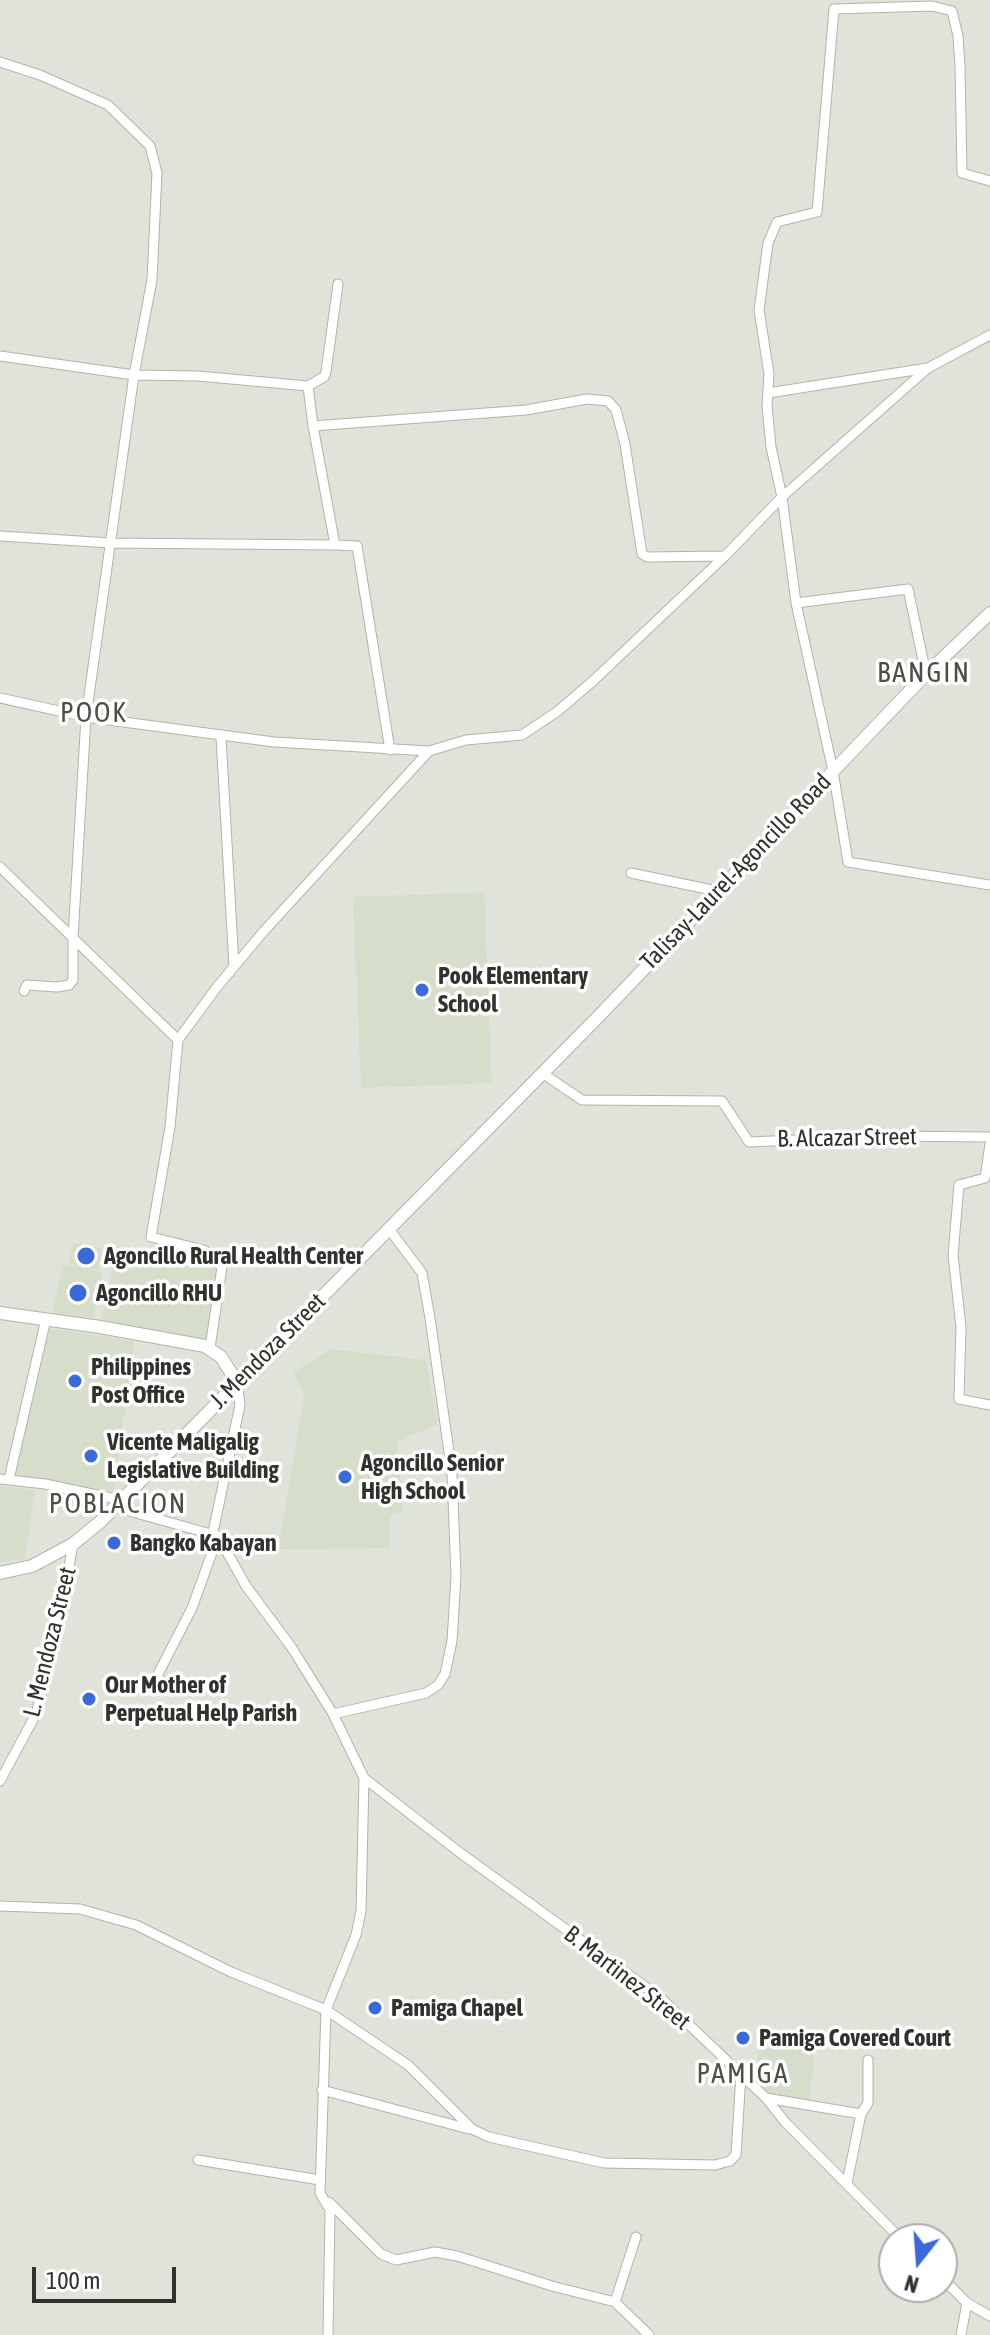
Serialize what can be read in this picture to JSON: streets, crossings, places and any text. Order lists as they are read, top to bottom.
{
  "streets": {
    "main road": ["Talisay-Laurel-Agoncillo Road", "J. Mendoza Street"],
    "street": ["B. Alcazar Street", "L. Mendoza Street", "B. Martinez Street"]
  },
  "crossings": [
    ["Talisay-Laurel-Agoncillo Road", "B. Alcazar Street"],
    ["Talisay-Laurel-Agoncillo Road", "J. Mendoza Street"],
    ["J. Mendoza Street", "L. Mendoza Street"]
  ],
  "districts": [
    "BANGIN",
    "POOK",
    "POBLACION",
    "PAMIGA"
  ],
  "places": [
    "Pook Elementary School",
    "Agoncillo Rural Health Center",
    "Agoncillo RHU",
    "Philippines Post Office",
    "Vicente Maligalig Legislative Building",
    "Agoncillo Senior High School",
    "Bangko Kabayan",
    "Our Mother of Perpetual Help Parish",
    "Pamiga Chapel",
    "Pamiga Covered Court"
  ],
  "scale_bar": "100 m",
  "north": "bottom"
}
